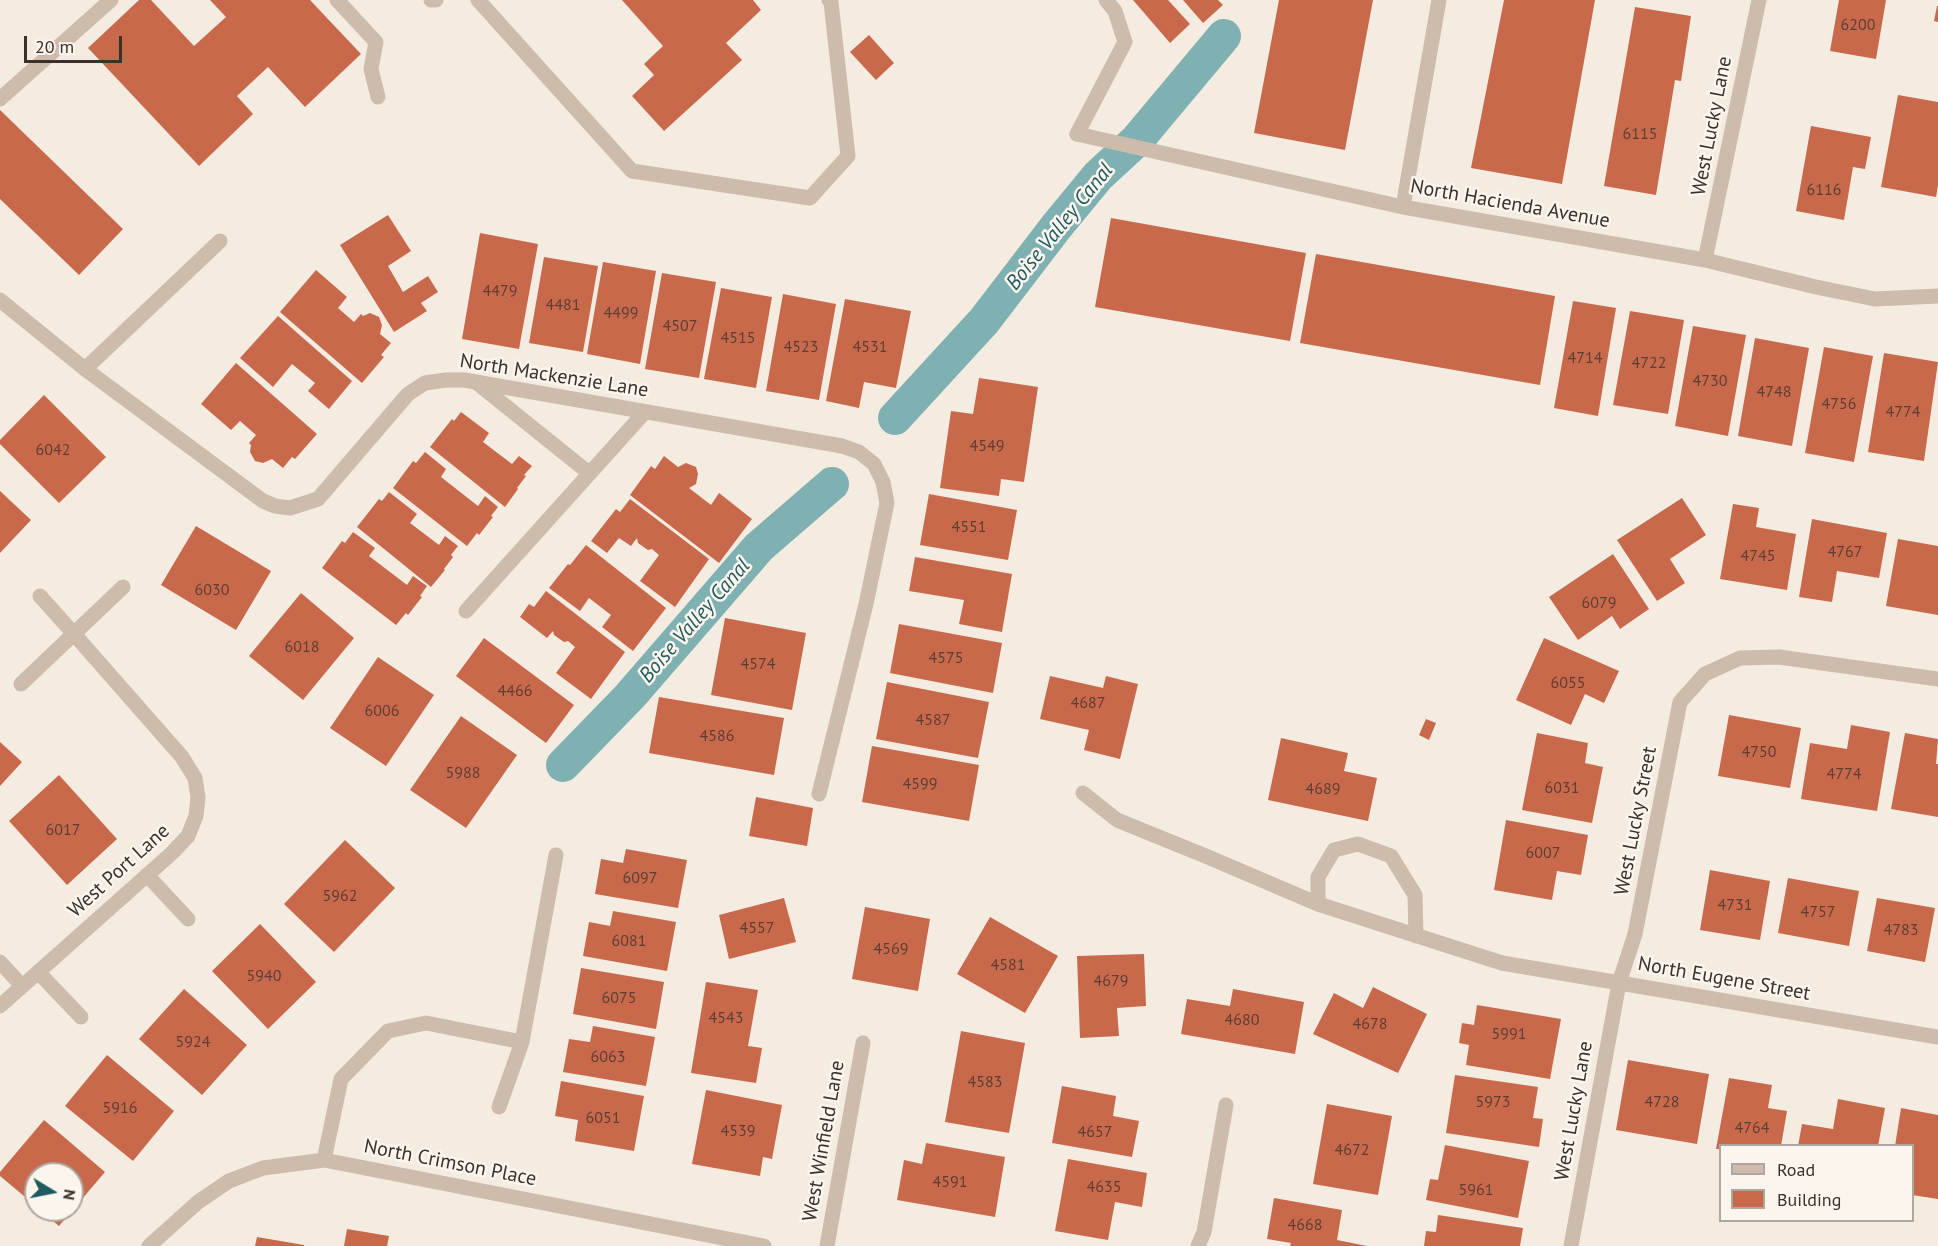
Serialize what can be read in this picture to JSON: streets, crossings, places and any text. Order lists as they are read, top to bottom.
{
  "streets": {
    "street": [
      "West Lucky Lane",
      "North Hacienda Avenue",
      "North Mackenzie Lane",
      "West Lucky Street",
      "West Port Lane",
      "North Eugene Street",
      "West Winfield Lane",
      "North Crimson Place"
    ]
  },
  "crossings": [
    ["West Lucky Lane", "North Hacienda Avenue"],
    ["West Lucky Lane", "West Lucky Street"],
    ["West Lucky Lane", "North Eugene Street"],
    ["West Lucky Street", "North Eugene Street"]
  ],
  "water": ["Boise Valley Canal"],
  "house_numbers": [
    "6200",
    "6115",
    "6116",
    "4479",
    "4481",
    "4499",
    "4507",
    "4515",
    "4523",
    "4531",
    "4714",
    "4722",
    "4730",
    "4748",
    "4756",
    "4774",
    "4549",
    "6042",
    "4551",
    "4767",
    "4745",
    "6030",
    "6079",
    "6018",
    "4575",
    "4574",
    "6055",
    "4466",
    "4687",
    "6006",
    "4587",
    "4586",
    "4750",
    "5988",
    "4774",
    "4599",
    "6031",
    "4689",
    "6017",
    "6007",
    "6097",
    "5962",
    "4731",
    "4757",
    "4557",
    "4783",
    "6081",
    "4569",
    "4581",
    "5940",
    "4679",
    "6075",
    "4543",
    "4680",
    "4678",
    "5991",
    "5924",
    "6063",
    "4583",
    "5973",
    "4728",
    "5916",
    "6051",
    "4764",
    "4539",
    "4657",
    "4672",
    "4591",
    "4635",
    "5961",
    "4668"
  ],
  "legend": ["Road", "Building"],
  "scale_bar": "20 m",
  "north": "right"
}
